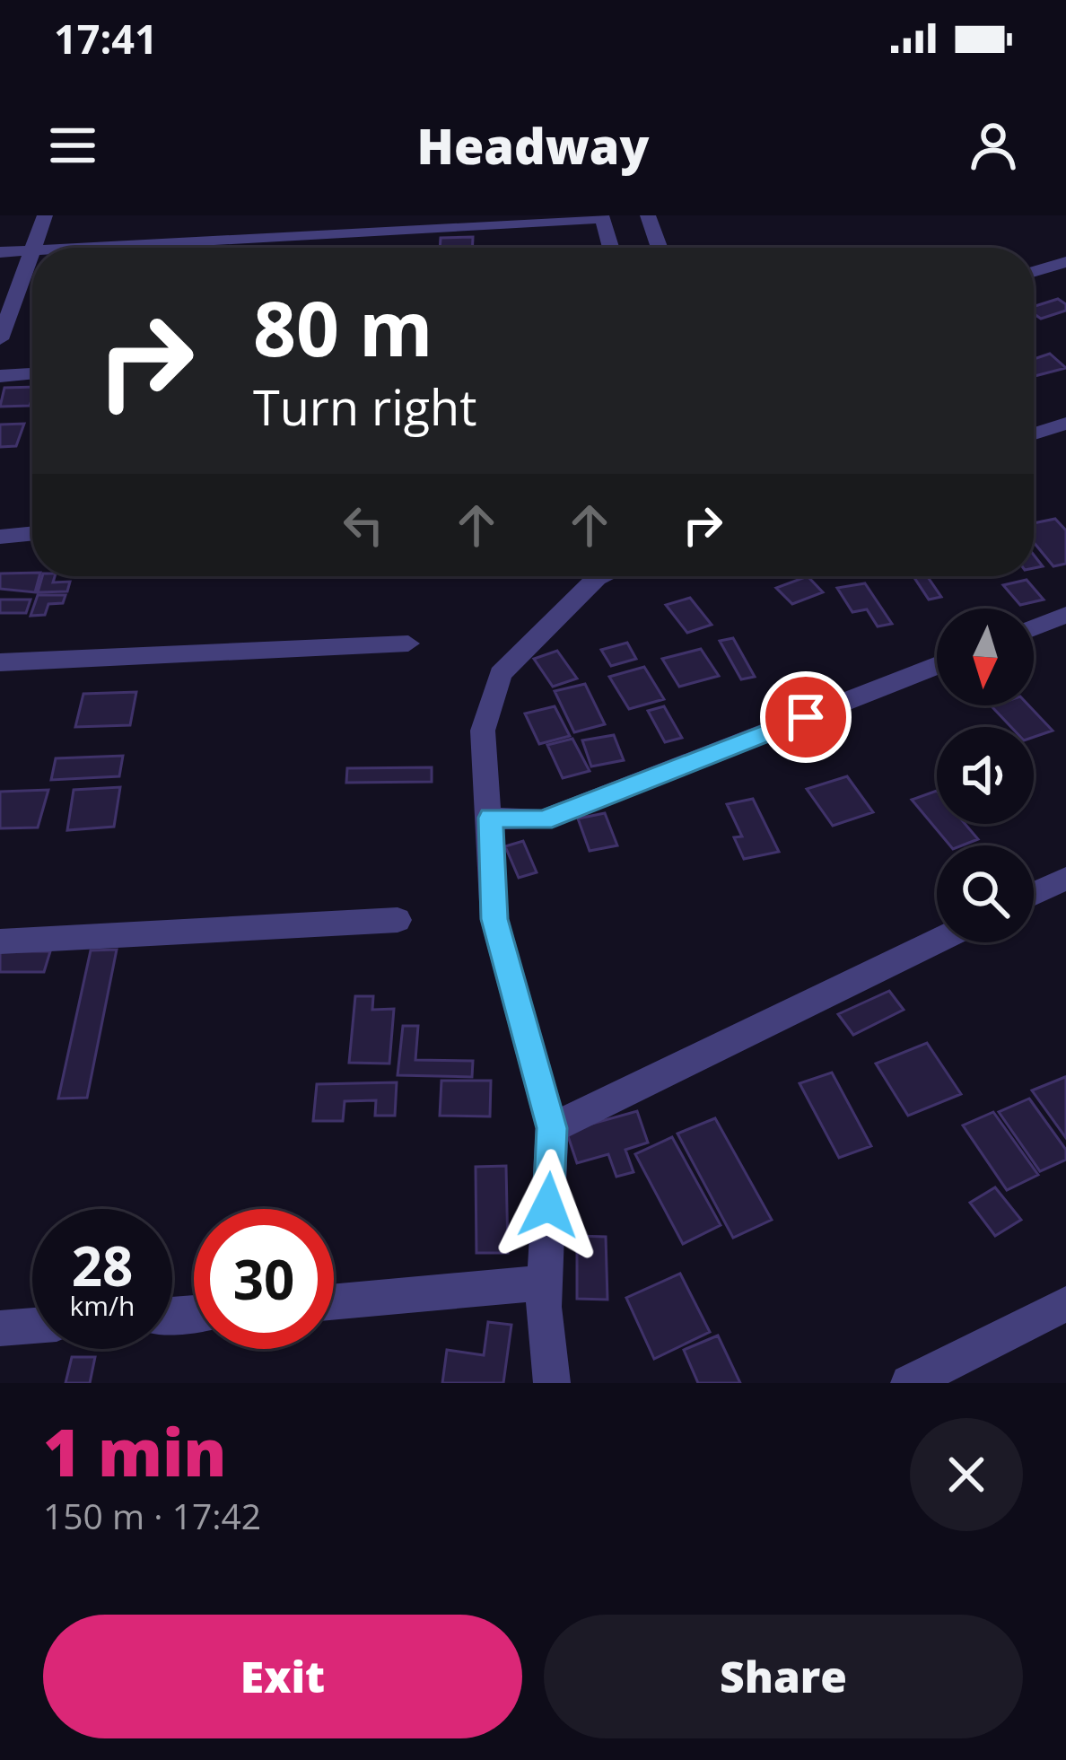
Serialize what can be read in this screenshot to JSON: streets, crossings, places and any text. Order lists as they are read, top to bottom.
{
  "north": "bottom",
  "page": {
    "status": "17:41",
    "header": "Headway",
    "turn": ["80 m", "Turn right"],
    "speed": "28 km/h",
    "limit": "30",
    "heading": ["1 min", "150 m · 17:42"],
    "buttons": ["Exit", "Share"]
  }
}
